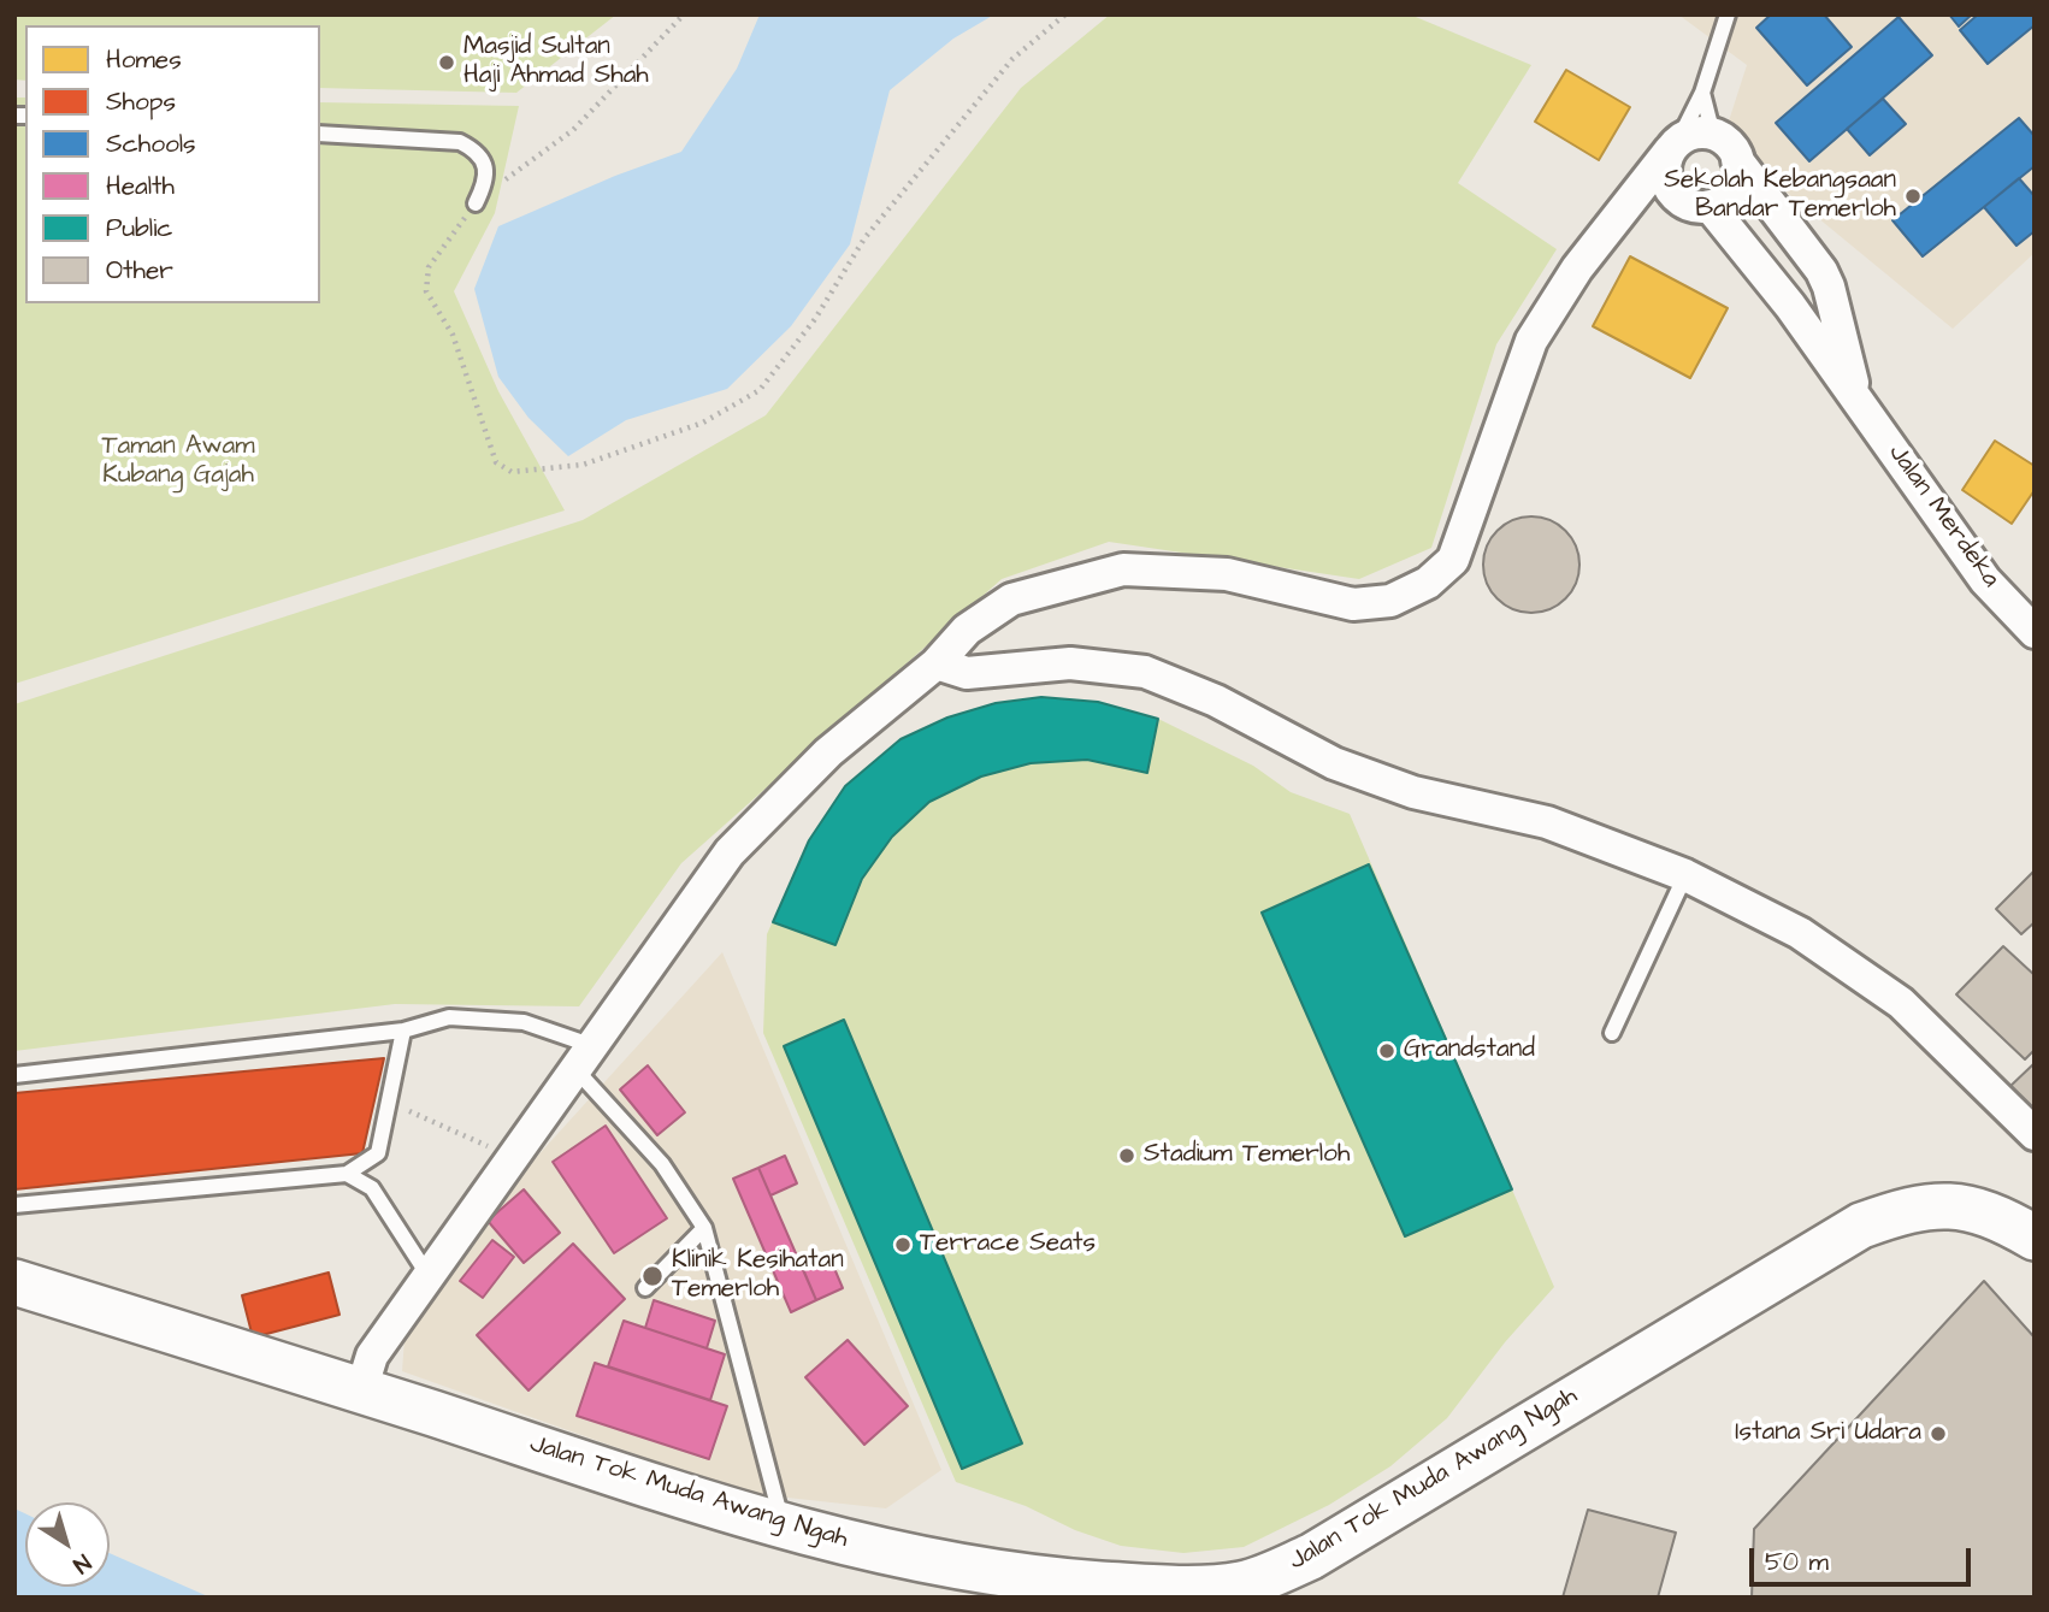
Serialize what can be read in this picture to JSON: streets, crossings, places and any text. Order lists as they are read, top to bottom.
{
  "streets": {
    "main road": ["Jalan Tok Muda Awang Ngah"],
    "street": ["Jalan Merdeka"]
  },
  "parks": ["Taman Awam Kubang Gajah"],
  "places": [
    "Masjid Sultan Haji Ahmad Shah",
    "Sekolah Kebangsaan Bandar Temerloh",
    "Grandstand",
    "Stadium Temerloh",
    "Terrace Seats",
    "Klinik Kesihatan Temerloh",
    "Istana Sri Udara"
  ],
  "legend": [
    "Homes",
    "Shops",
    "Schools",
    "Health",
    "Public",
    "Other"
  ],
  "scale_bar": "50 m",
  "north": "bottom right"
}
